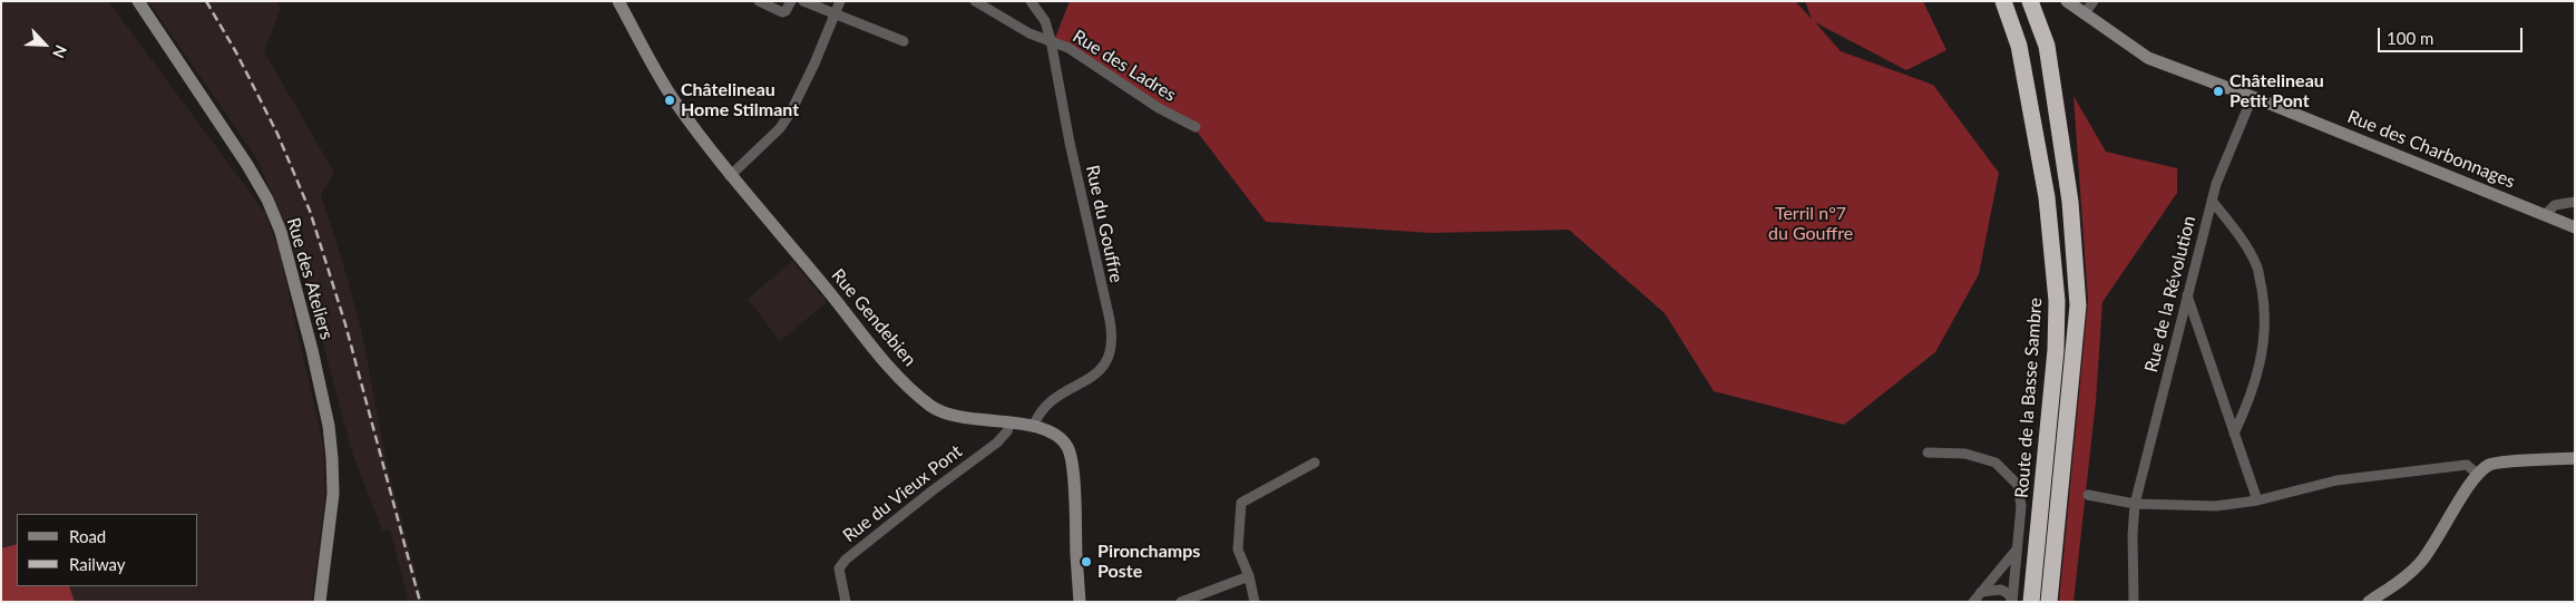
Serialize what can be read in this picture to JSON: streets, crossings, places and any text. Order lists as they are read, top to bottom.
{
  "streets": {
    "highway": ["Route de la Basse Sambre"],
    "street": [
      "Rue des Ladres",
      "Rue des Charbonnages",
      "Rue du Gouffre",
      "Rue des Ateliers",
      "Rue de la Révolution",
      "Rue Gendebien",
      "Rue du Vieux Pont"
    ]
  },
  "crossings": [
    ["Rue des Ladres", "Rue du Gouffre"],
    ["Rue des Charbonnages", "Rue de la Révolution"],
    ["Rue du Gouffre", "Rue Gendebien"],
    ["Rue Gendebien", "Rue du Vieux Pont"]
  ],
  "parks": ["Terril n°7 du Gouffre"],
  "places": ["Châtelineau Petit Pont", "Châtelineau Home Stilmant", "Pironchamps Poste"],
  "legend": ["Road", "Railway"],
  "scale_bar": "100 m",
  "north": "bottom right"
}
